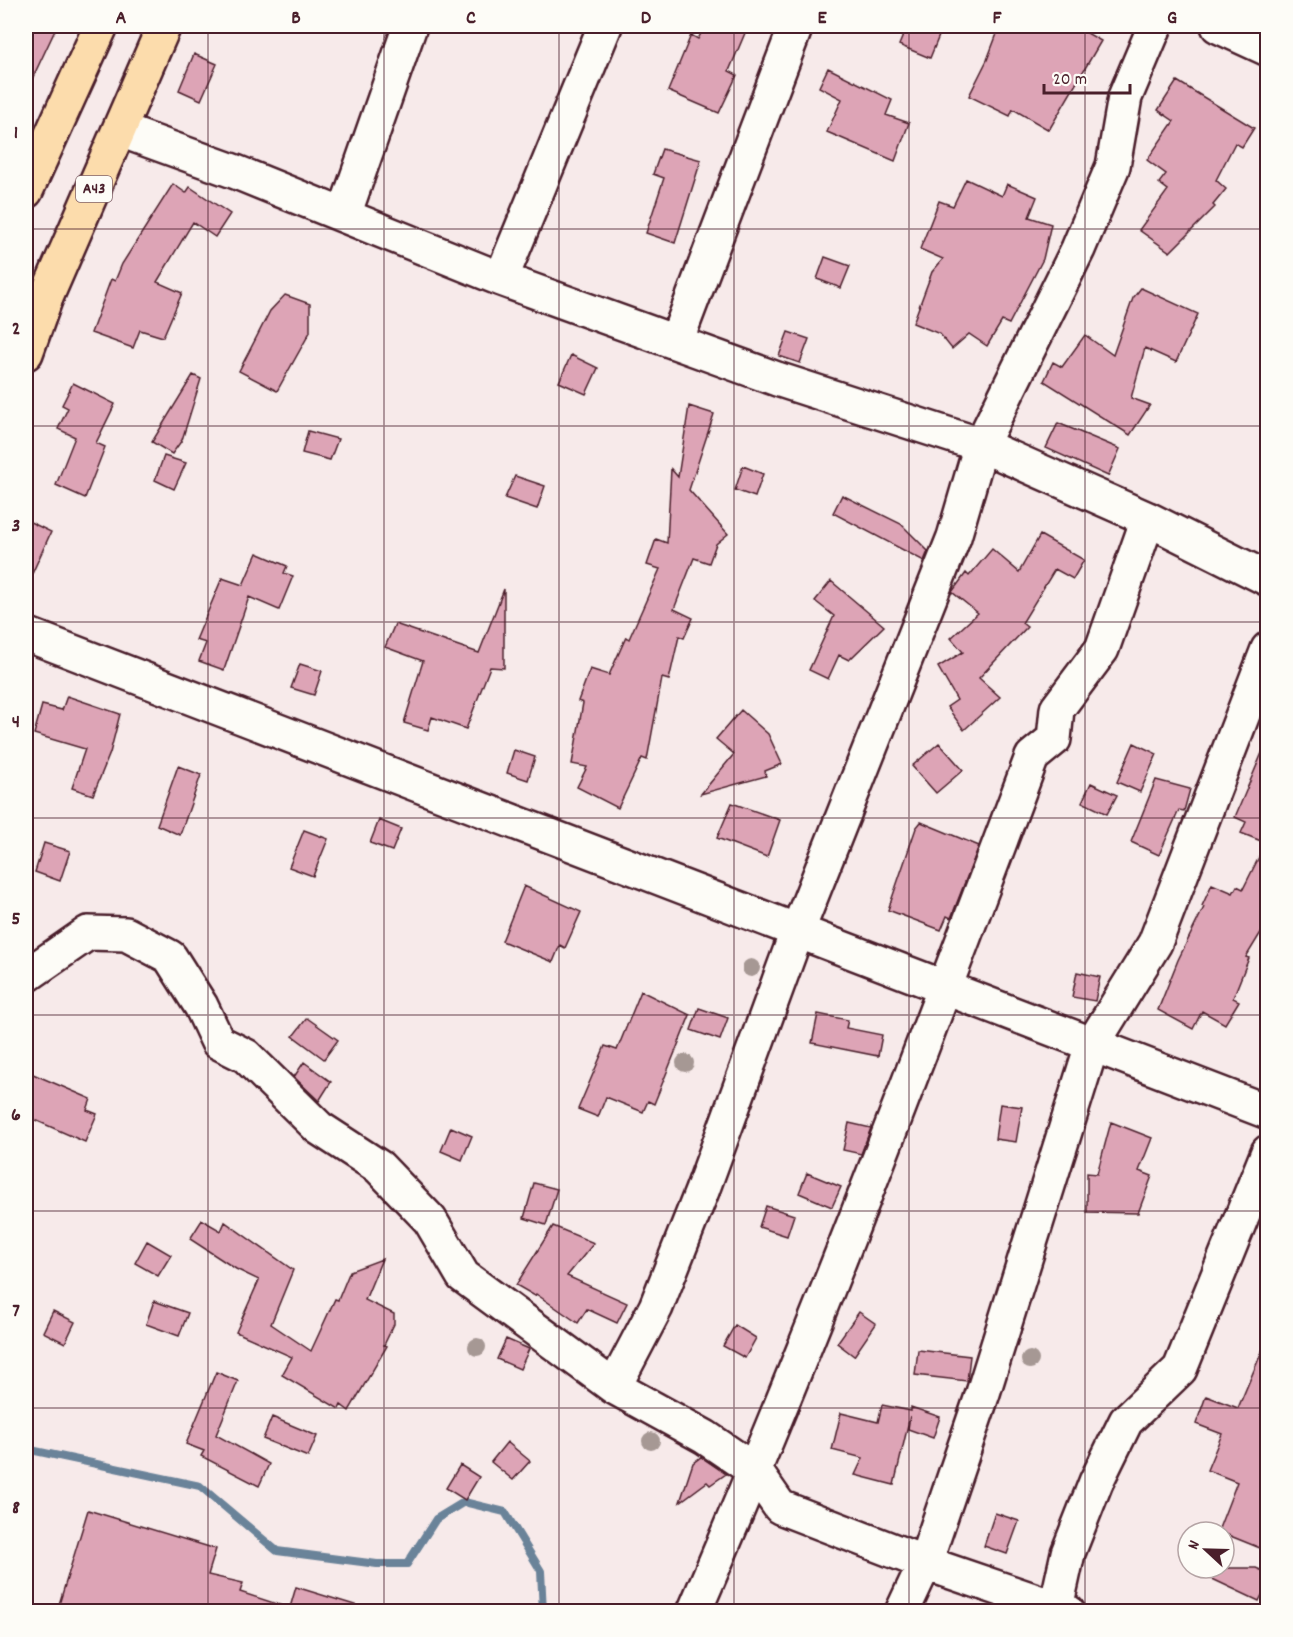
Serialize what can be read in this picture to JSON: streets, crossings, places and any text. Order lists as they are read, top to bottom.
{
  "streets": {
    "highway": ["A43"]
  },
  "scale_bar": "20 m",
  "north": "left",
  "grid": {
    "columns": [
      "A",
      "B",
      "C",
      "D",
      "E",
      "F",
      "G"
    ],
    "rows": [
      "1",
      "2",
      "3",
      "4",
      "5",
      "6",
      "7",
      "8"
    ]
  }
}
